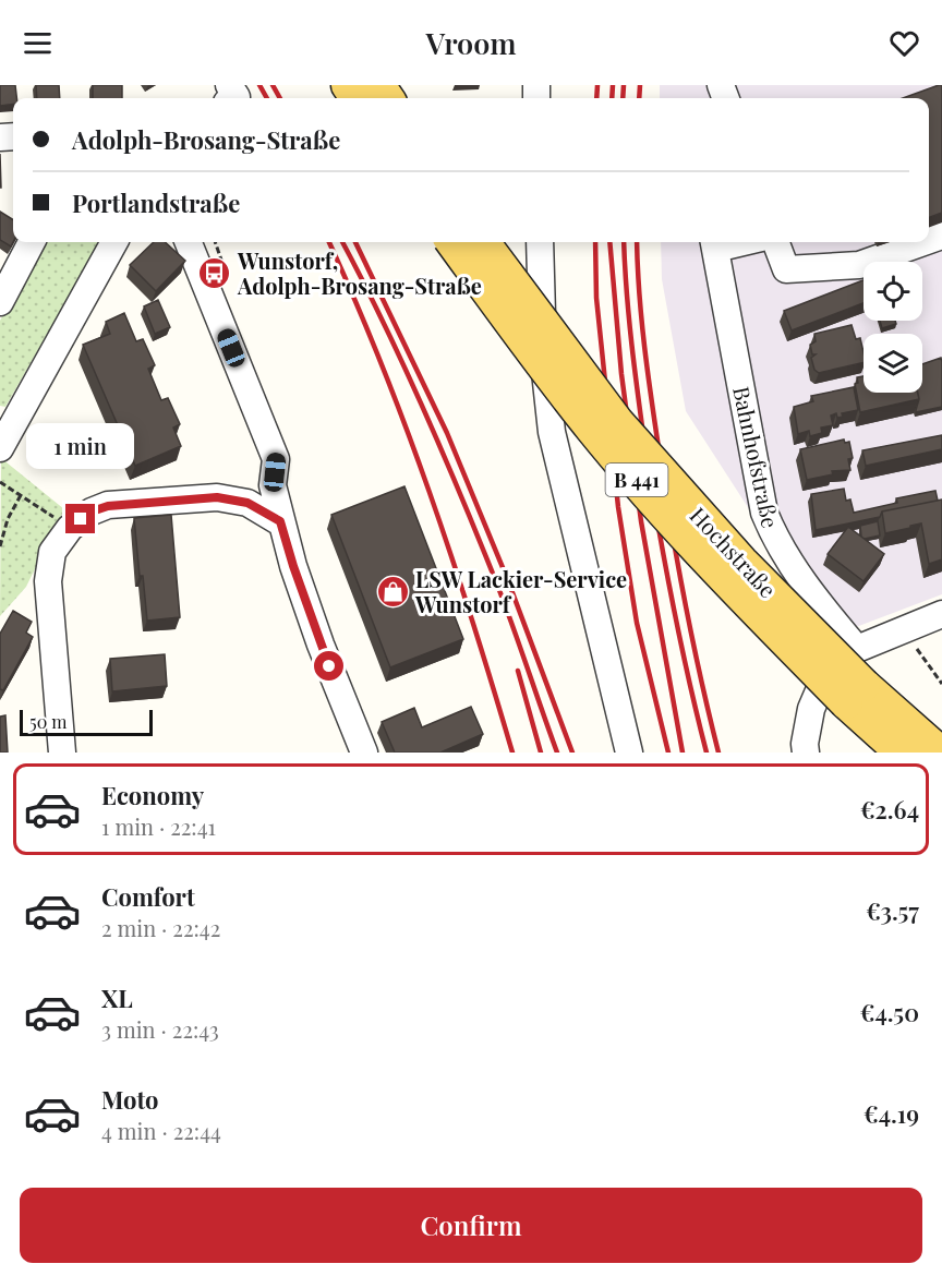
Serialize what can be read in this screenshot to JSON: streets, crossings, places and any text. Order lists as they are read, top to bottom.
{
  "streets": {
    "main road": ["B 441", "Hochstraße"],
    "street": ["Bahnhofstraße"]
  },
  "places": {
    "bus stop": ["Wunstorf, Adolph-Brosang-Straße"],
    "shop": ["LSW Lackier-Service Wunstorf"]
  },
  "scale_bar": "50 m",
  "page": {
    "header": "Vroom",
    "banner": ["Adolph-Brosang-Straße", "Portlandstraße"],
    "bubble": "1 min",
    "scale": "50 m",
    "list": [
      {
        "name": "Economy",
        "note": "1 min · 22:41",
        "value": "€2.64"
      },
      {
        "name": "Comfort",
        "note": "2 min · 22:42",
        "value": "€3.57"
      },
      {
        "name": "XL",
        "note": "3 min · 22:43",
        "value": "€4.50"
      },
      {
        "name": "Moto",
        "note": "4 min · 22:44",
        "value": "€4.19"
      }
    ],
    "buttons": "Confirm"
  }
}
